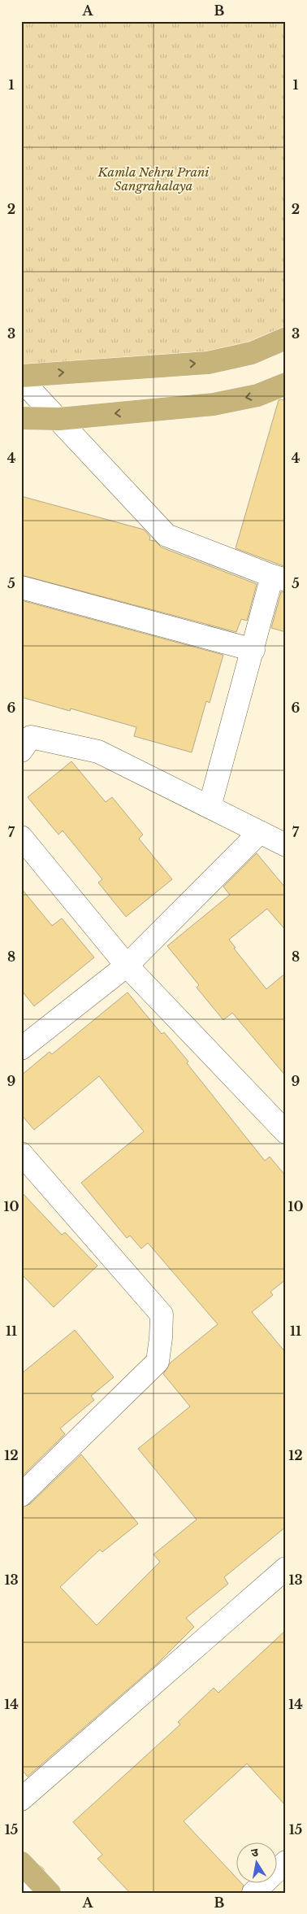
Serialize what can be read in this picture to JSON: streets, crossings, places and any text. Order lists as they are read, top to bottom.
{
  "parks": ["Kamla Nehru Prani Sangrahalaya"],
  "north": "top",
  "grid": {
    "columns": ["A", "B"],
    "rows": [
      "1",
      "2",
      "3",
      "4",
      "5",
      "6",
      "7",
      "8",
      "9",
      "10",
      "11",
      "12",
      "13",
      "14",
      "15"
    ]
  }
}
